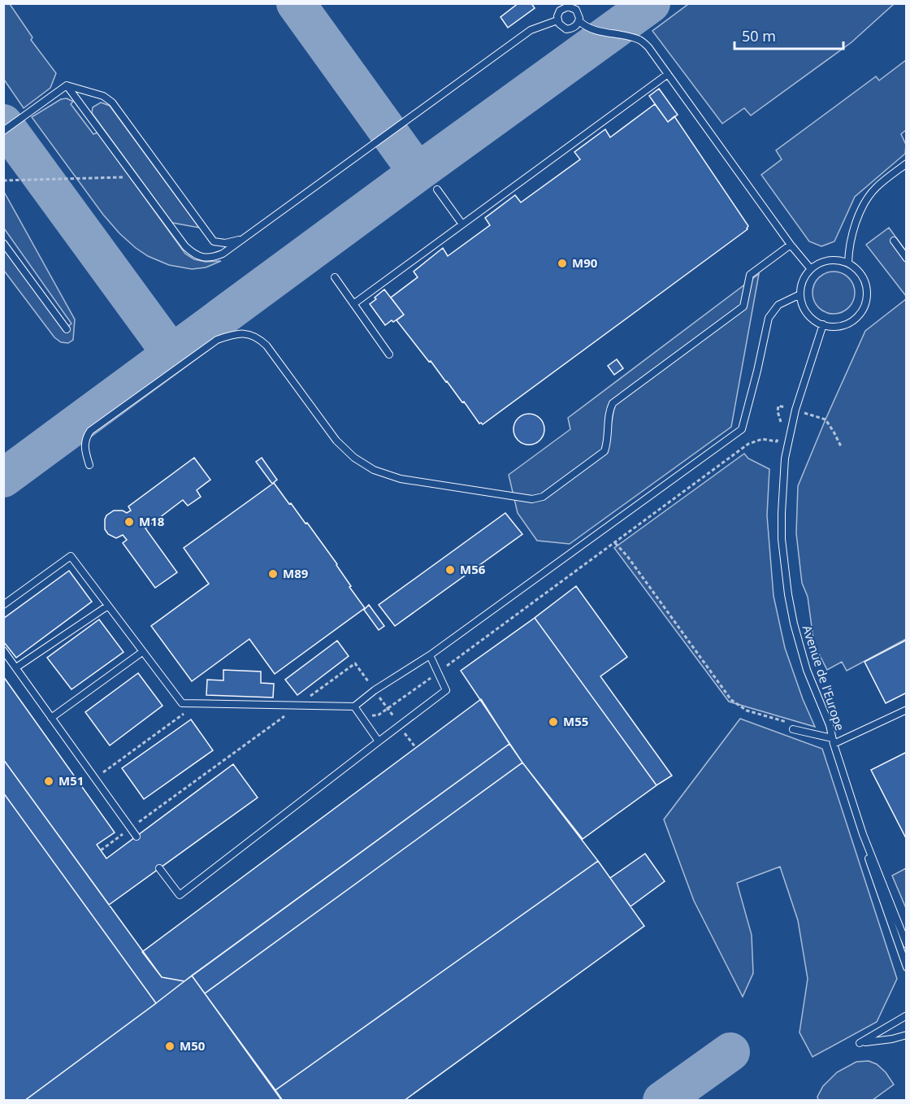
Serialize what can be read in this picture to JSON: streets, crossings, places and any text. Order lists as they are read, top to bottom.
{
  "streets": {
    "lane": ["Avenue de l'Europe"]
  },
  "places": [
    "M90",
    "M18",
    "M56",
    "M89",
    "M55",
    "M51",
    "M50"
  ],
  "scale_bar": "50 m"
}
